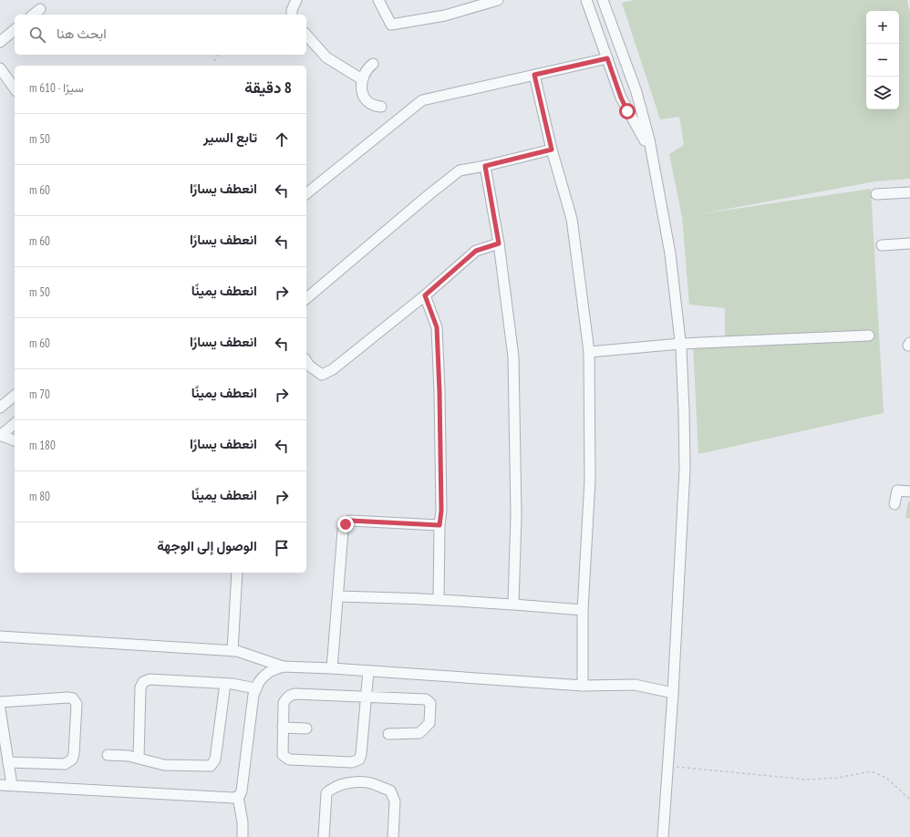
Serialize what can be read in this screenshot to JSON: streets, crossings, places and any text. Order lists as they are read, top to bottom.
{
  "page": {
    "map_buttons": ["+", "−"],
    "search": "ابحث هنا",
    "heading": ["8 دقيقة", "سيرًا · 610 m"],
    "list": [
      ["تابع السير", "50 m"],
      ["انعطف يسارًا", "60 m"],
      ["انعطف يسارًا", "60 m"],
      ["انعطف يمينًا", "50 m"],
      ["انعطف يسارًا", "60 m"],
      ["انعطف يمينًا", "70 m"],
      ["انعطف يسارًا", "180 m"],
      ["انعطف يمينًا", "80 m"],
      "الوصول إلى الوجهة"
    ]
  }
}
